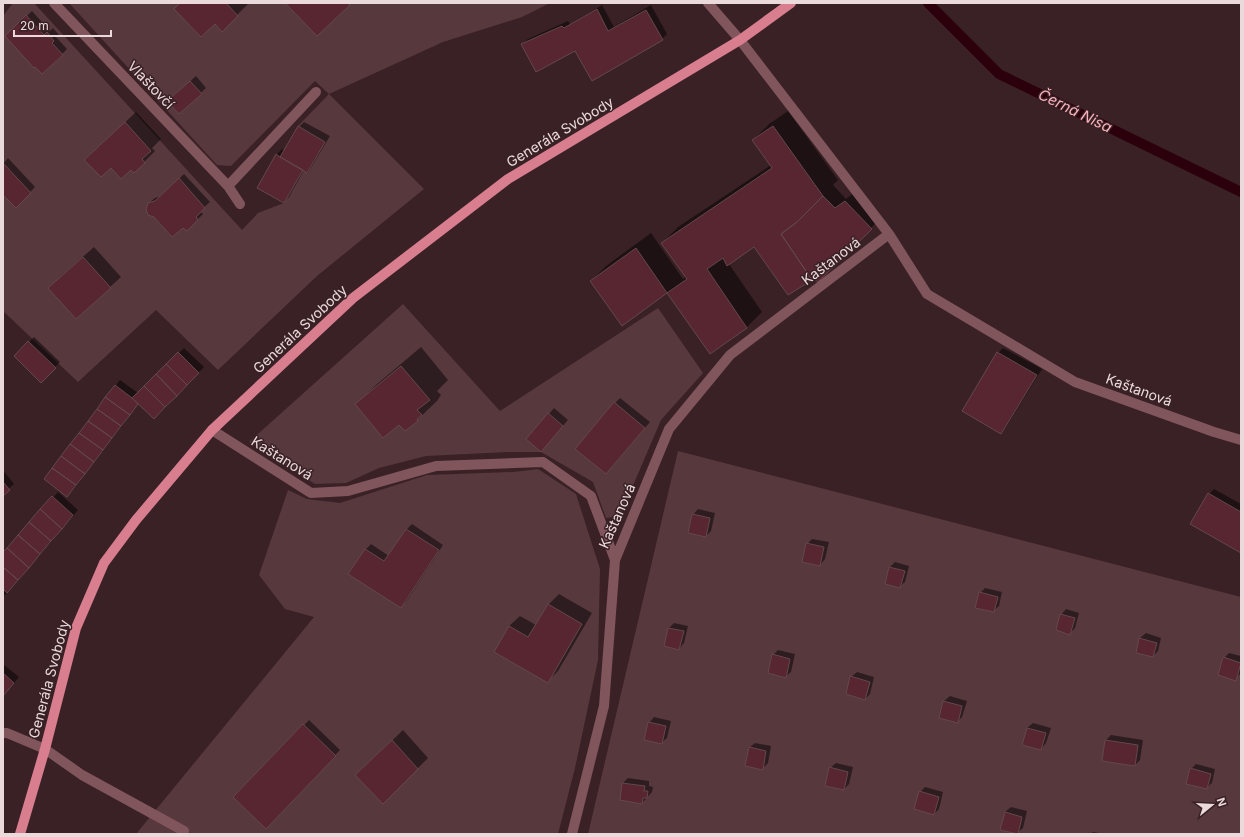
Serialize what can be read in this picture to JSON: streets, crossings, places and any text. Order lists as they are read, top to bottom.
{
  "streets": {
    "main road": ["Generála Svobody"],
    "street": ["Vlaštovčí", "Kaštanová"]
  },
  "crossings": [
    ["Generála Svobody", "Kaštanová"]
  ],
  "water": ["Černá Nisa"],
  "scale_bar": "20 m",
  "north": "right"
}
